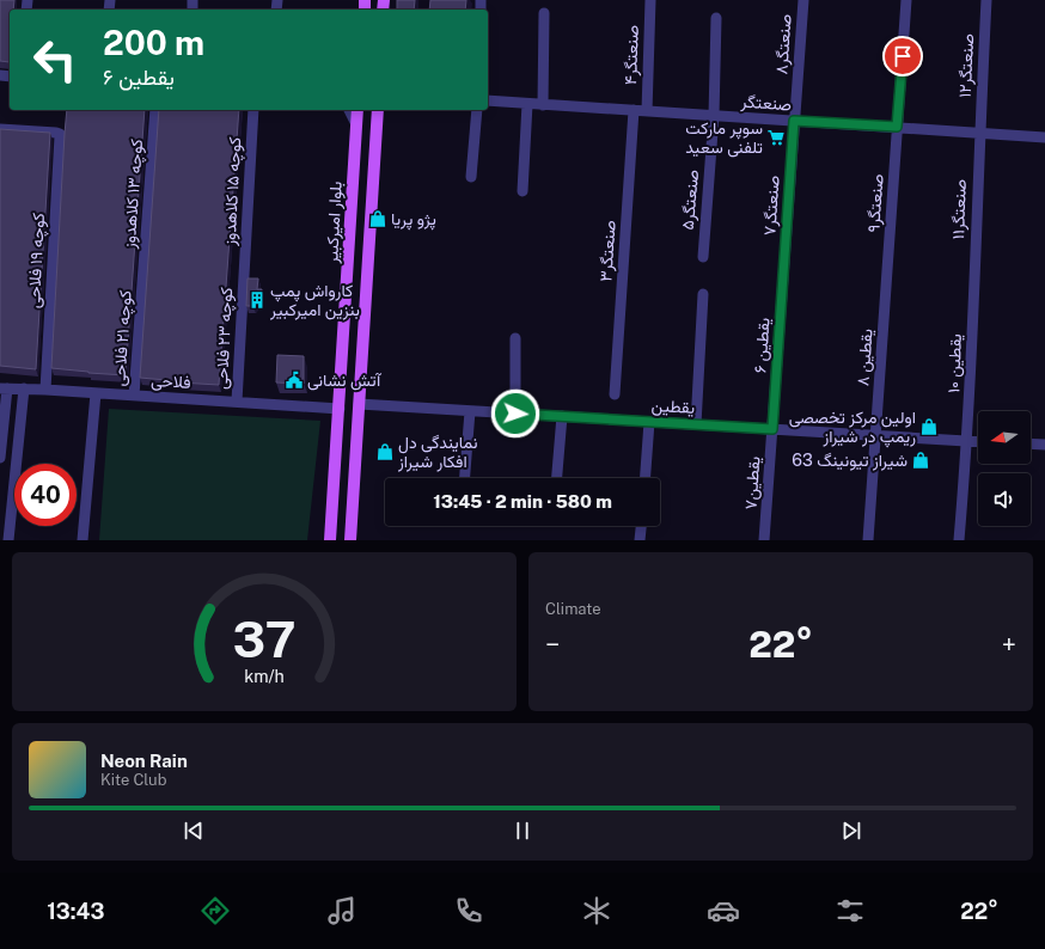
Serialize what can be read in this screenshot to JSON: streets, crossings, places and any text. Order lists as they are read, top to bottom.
{
  "streets": {
    "main road": ["بلوار امیرکبیر"],
    "street": [
      "صنعتگر۸",
      "صنعتگر۴",
      "صنعتگر۱۲",
      "صنعتگر",
      "کوچه ۱۵ کلاهدوز",
      "کوچه ۱۳ کلاهدوز",
      "صنعتگر۵",
      "صنعتگر۹",
      "صنعتگر۷",
      "صنعتگر۱۱",
      "صنعتگر۳",
      "کوچه ۱۹ فلاحی",
      "کوچه ۲۱ فلاحی",
      "کوچه ۲۳ فلاحی",
      "یقطین ۶",
      "یقطین ۸",
      "یقطین ۱۰",
      "فلاحی",
      "یقطین",
      "یقطین۷"
    ]
  },
  "crossings": [
    ["صنعتگر۸", "صنعتگر"],
    ["صنعتگر۸", "صنعتگر۷"],
    ["صنعتگر۴", "صنعتگر"],
    ["صنعتگر۱۲", "صنعتگر"],
    ["صنعتگر۱۲", "صنعتگر۱۱"],
    ["صنعتگر", "صنعتگر۵"],
    ["صنعتگر", "صنعتگر۹"],
    ["صنعتگر", "صنعتگر۷"],
    ["صنعتگر", "صنعتگر۱۱"],
    ["صنعتگر", "صنعتگر۳"],
    ["کوچه ۱۵ کلاهدوز", "کوچه ۲۳ فلاحی"],
    ["کوچه ۱۳ کلاهدوز", "کوچه ۲۱ فلاحی"],
    ["صنعتگر۹", "یقطین ۸"],
    ["صنعتگر۷", "یقطین ۶"],
    ["صنعتگر۱۱", "یقطین ۱۰"],
    ["بلوار امیرکبیر", "فلاحی"],
    ["کوچه ۱۹ فلاحی", "فلاحی"],
    ["کوچه ۲۱ فلاحی", "فلاحی"],
    ["کوچه ۲۳ فلاحی", "فلاحی"],
    ["یقطین ۶", "یقطین"],
    ["یقطین ۶", "یقطین۷"],
    ["یقطین ۸", "یقطین"],
    ["یقطین ۱۰", "یقطین"],
    ["یقطین", "یقطین۷"]
  ],
  "places": {
    "supermarket": ["سوپر مارکت تلفنی سعید"],
    "shop": [
      "پژو پریا",
      "اولین مرکز تخصصی ریمپ در شیراز",
      "نمایندگی دل افکار شیراز",
      "شیراز تیونینگ 63"
    ],
    "building": ["کارواش پمپ بنزین امیرکبیر"],
    "public building": ["آتش نشانی"]
  },
  "north": "left",
  "page": {
    "turn": ["200 m", "یقطین ۶"],
    "limit": "40",
    "trip": "13:45 · 2 min · 580 m",
    "tile": "Climate",
    "heat": ["−", "22°", "+"],
    "song": ["Neon Rain", "Kite Club"],
    "tabs": ["13:43", "22°"],
    "gauge": ["37", "km/h"]
  }
}
